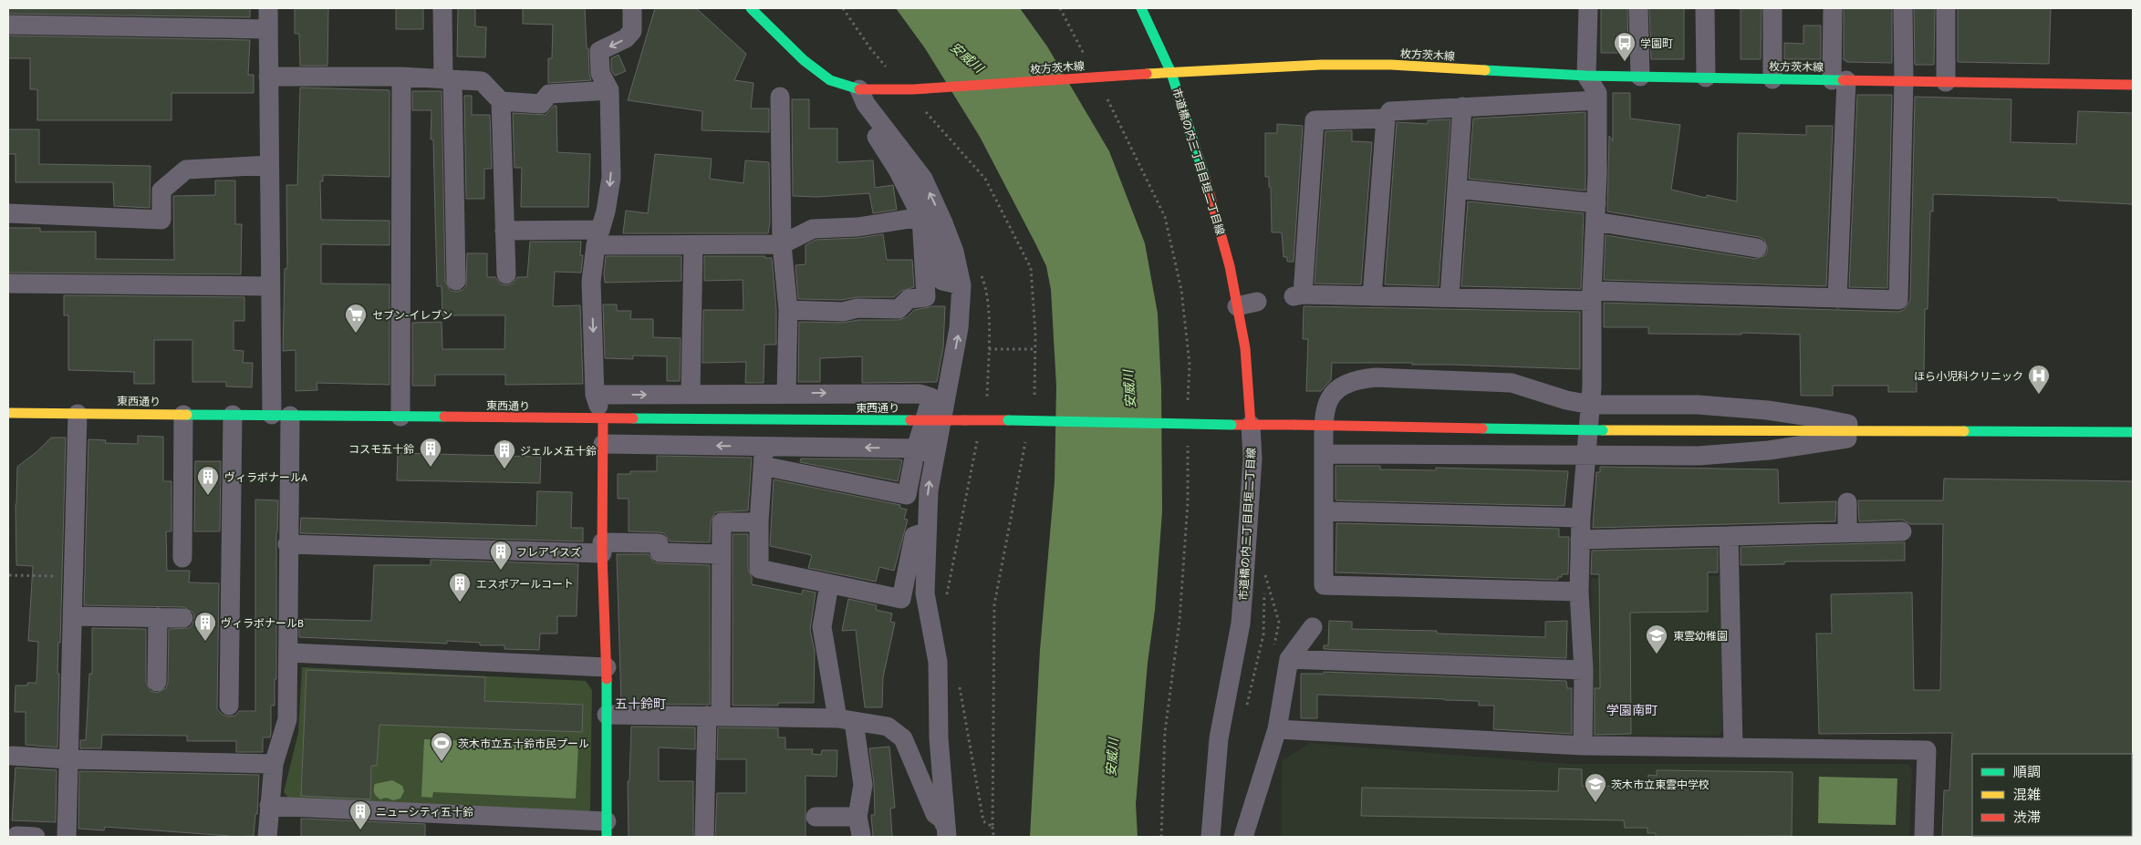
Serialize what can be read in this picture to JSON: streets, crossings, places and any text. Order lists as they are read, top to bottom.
{
  "streets": {
    "street": ["枚方茨木線", "市道橋の内三丁目目垣二丁目線", "東西通り"]
  },
  "crossings": [
    ["枚方茨木線", "市道橋の内三丁目目垣二丁目線"],
    ["市道橋の内三丁目目垣二丁目線", "東西通り"]
  ],
  "districts": ["五十鈴町", "学園南町"],
  "water": ["安威川"],
  "places": {
    "bus stop": ["学園町"],
    "supermarket": ["セブン-イレブン"],
    "hospital": ["ほら小児科クリニック"],
    "building": [
      "コスモ五十鈴",
      "ジェルメ五十鈴",
      "ヴィラボナールA",
      "フレアイスズ",
      "エスポアールコート",
      "ヴィラボナールB",
      "ニューシティ五十鈴"
    ],
    "school or university": ["東雲幼稚園", "茨木市立東雲中学校"],
    "sports": ["茨木市立五十鈴市民プール"]
  },
  "legend": ["順調", "混雑", "渋滞"]
}
